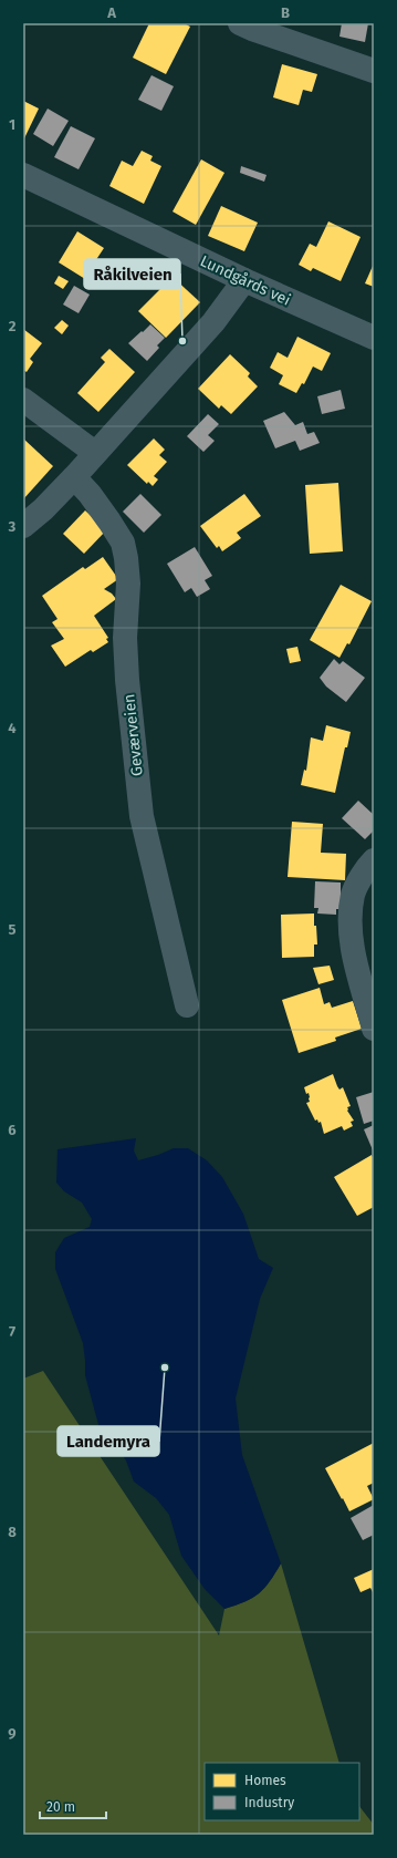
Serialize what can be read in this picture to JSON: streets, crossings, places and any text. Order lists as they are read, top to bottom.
{
  "streets": {
    "street": ["Lundgårds vei", "Geværveien"]
  },
  "places": ["Råkilveien", "Landemyra"],
  "legend": ["Homes", "Industry"],
  "scale_bar": "20 m",
  "grid": {
    "columns": ["A", "B"],
    "rows": [
      "1",
      "2",
      "3",
      "4",
      "5",
      "6",
      "7",
      "8",
      "9"
    ]
  }
}
